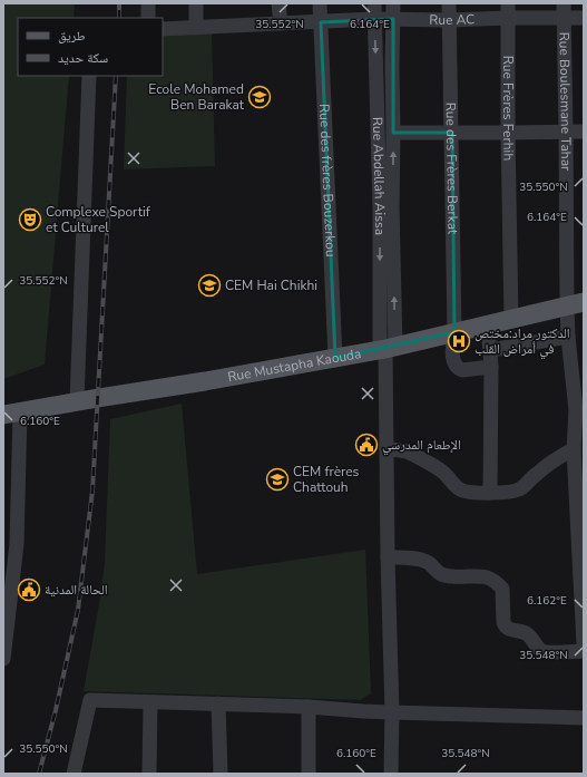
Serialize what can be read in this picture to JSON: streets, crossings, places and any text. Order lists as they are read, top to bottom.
{
  "streets": {
    "main road": ["Rue Mustapha Kaouda"],
    "street": [
      "Rue AC",
      "Rue Boulesmane Tahar",
      "Rue Frères Ferhih",
      "Rue des Frères Berkat",
      "Rue Abdellah Aissa",
      "Rue des frères Bouzerkou"
    ]
  },
  "crossings": [
    ["Rue AC", "Rue Boulesmane Tahar"],
    ["Rue AC", "Rue Frères Ferhih"],
    ["Rue AC", "Rue des Frères Berkat"],
    ["Rue AC", "Rue Abdellah Aissa"],
    ["Rue AC", "Rue des frères Bouzerkou"],
    ["Rue Boulesmane Tahar", "Rue Mustapha Kaouda"],
    ["Rue Frères Ferhih", "Rue Mustapha Kaouda"],
    ["Rue des Frères Berkat", "Rue Mustapha Kaouda"],
    ["Rue Abdellah Aissa", "Rue Mustapha Kaouda"],
    ["Rue des frères Bouzerkou", "Rue Mustapha Kaouda"]
  ],
  "places": {
    "school or university": ["Ecole Mohamed Ben Barakat", "CEM Hai Chikhi", "CEM frères Chattouh"],
    "theatre": ["Complexe Sportif et Culturel"],
    "hospital": ["الدكتور مراد:مختص في أمراض القلب"],
    "public building": ["الإطعام المدرسي", "الحالة المدنية"]
  },
  "legend": ["طريق", "سكة حديد"],
  "coordinates": [
    "6.164°E",
    "35.552°N",
    "35.550°N",
    "6.160°E",
    "6.162°E",
    "35.548°N"
  ]
}
